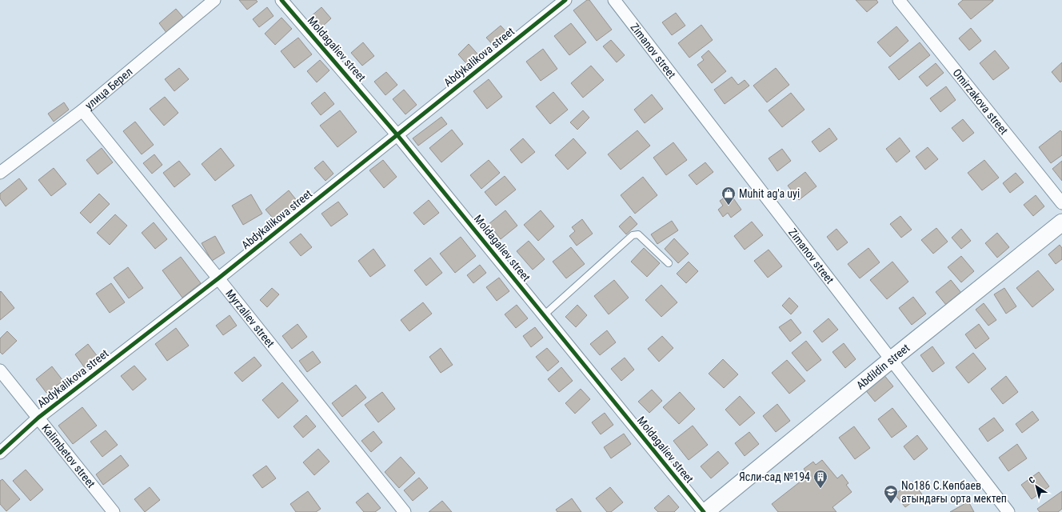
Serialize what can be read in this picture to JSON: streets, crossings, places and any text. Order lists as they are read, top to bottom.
{
  "streets": {
    "main road": ["Abdildin street"],
    "street": [
      "Moldagaliev street",
      "Zimanov street",
      "Abdykalikova street",
      "улица Берел",
      "Omirzakova street",
      "Myrzaliev street",
      "Kalimbetov street"
    ]
  },
  "crossings": [
    ["Moldagaliev street", "Abdykalikova street"],
    ["Moldagaliev street", "Abdildin street"],
    ["Zimanov street", "Abdildin street"],
    ["Abdykalikova street", "Myrzaliev street"],
    ["Abdykalikova street", "Kalimbetov street"],
    ["улица Берел", "Myrzaliev street"]
  ],
  "places": {
    "shop": ["Muhit ag'a uyi"],
    "building": ["Ясли-сад №194"],
    "school or university": ["No186 С.Көпбаев атындағы орта мектеп"]
  },
  "north": "top left"
}
